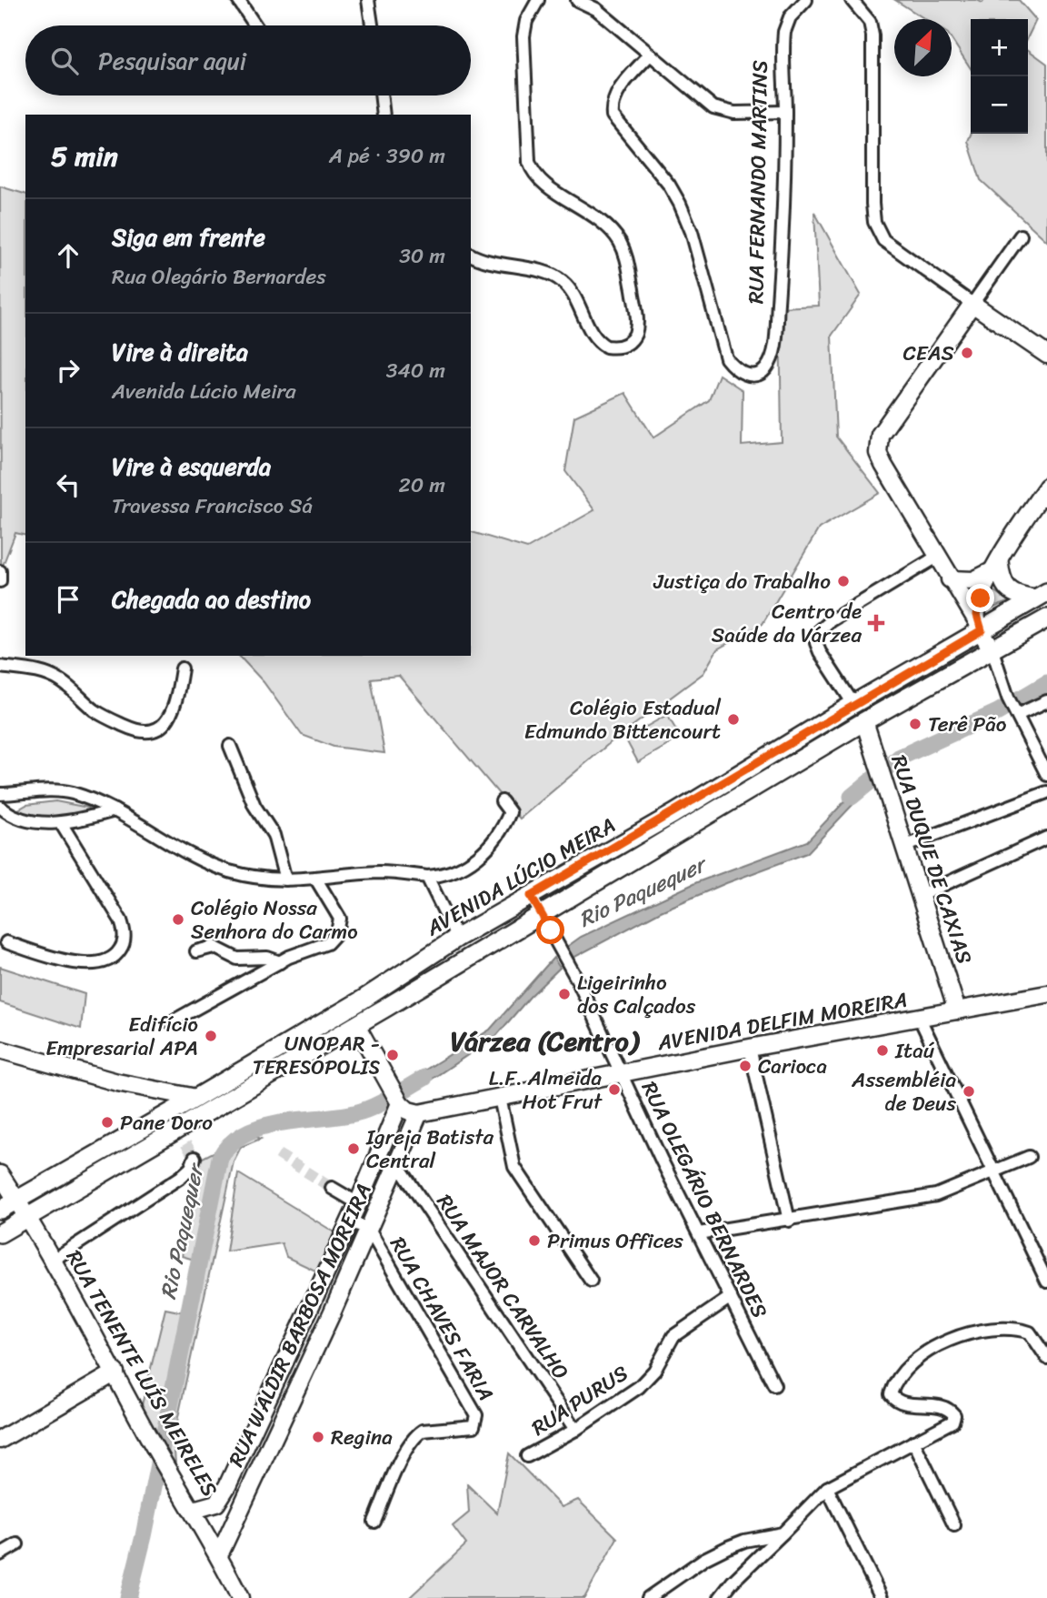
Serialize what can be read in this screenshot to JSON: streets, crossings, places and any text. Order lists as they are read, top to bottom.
{
  "streets": {
    "main road": [
      "RUA DUQUE DE CAXIAS",
      "AVENIDA LÚCIO MEIRA",
      "AVENIDA DELFIM MOREIRA",
      "RUA WALDIR BARBOSA MOREIRA",
      "RUA TENENTE LUÍS MEIRELES"
    ],
    "street": [
      "RUA FERNANDO MARTINS",
      "RUA OLEGÁRIO BERNARDES",
      "RUA MAJOR CARVALHO",
      "RUA CHAVES FARIA",
      "RUA PURUS"
    ]
  },
  "crossings": [
    ["RUA DUQUE DE CAXIAS", "AVENIDA LÚCIO MEIRA"],
    ["RUA DUQUE DE CAXIAS", "AVENIDA DELFIM MOREIRA"],
    ["AVENIDA LÚCIO MEIRA", "RUA OLEGÁRIO BERNARDES"],
    ["AVENIDA LÚCIO MEIRA", "RUA TENENTE LUÍS MEIRELES"],
    ["AVENIDA DELFIM MOREIRA", "RUA OLEGÁRIO BERNARDES"],
    ["AVENIDA DELFIM MOREIRA", "RUA WALDIR BARBOSA MOREIRA"],
    ["RUA OLEGÁRIO BERNARDES", "RUA PURUS"],
    ["RUA MAJOR CARVALHO", "RUA WALDIR BARBOSA MOREIRA"],
    ["RUA MAJOR CARVALHO", "RUA PURUS"],
    ["RUA CHAVES FARIA", "RUA WALDIR BARBOSA MOREIRA"],
    ["RUA WALDIR BARBOSA MOREIRA", "RUA TENENTE LUÍS MEIRELES"]
  ],
  "districts": ["Várzea (Centro)"],
  "water": ["Rio Paquequer"],
  "places": {
    "other": [
      "CEAS",
      "Justiça do Trabalho",
      "Colégio Estadual Edmundo Bittencourt",
      "Terê Pão",
      "Colégio Nossa Senhora do Carmo",
      "Ligeirinho dos Calçados",
      "Edifício Empresarial APA",
      "Itaú",
      "UNOPAR - TERESÓPOLIS",
      "Carioca",
      "L.F. Almeida Hot Frut",
      "Assembléia de Deus",
      "Pane Doro",
      "Igreja Batista Central",
      "Primus Offices",
      "Regina"
    ],
    "health": ["Centro de Saúde da Várzea"]
  },
  "north": "top right",
  "page": {
    "map_buttons": ["+", "−"],
    "search": "Pesquisar aqui",
    "heading": ["5 min", "A pé · 390 m"],
    "list": [
      ["Siga em frente", "Rua Olegário Bernardes", "30 m"],
      ["Vire à direita", "Avenida Lúcio Meira", "340 m"],
      ["Vire à esquerda", "Travessa Francisco Sá", "20 m"],
      "Chegada ao destino"
    ]
  }
}
